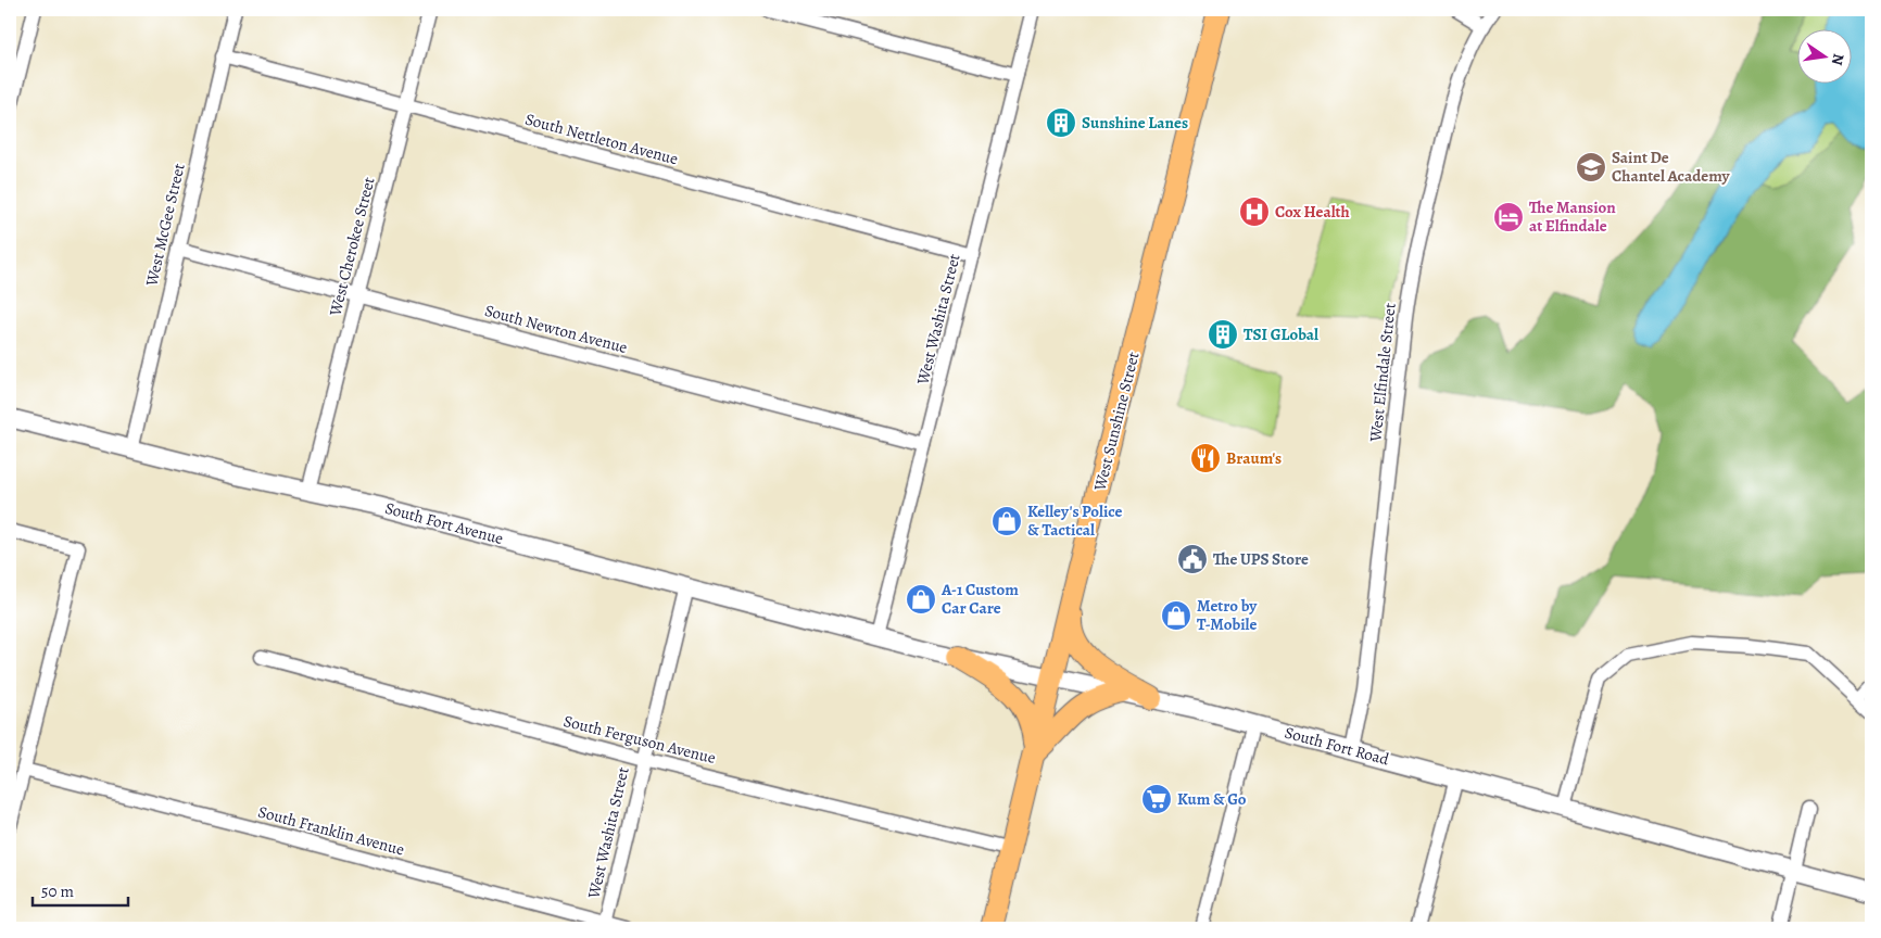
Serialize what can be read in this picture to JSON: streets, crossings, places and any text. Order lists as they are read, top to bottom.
{
  "streets": {
    "main road": ["West Sunshine Street"],
    "street": [
      "South Nettleton Avenue",
      "West McGee Street",
      "West Cherokee Street",
      "West Washita Street",
      "South Newton Avenue",
      "West Elfindale Street",
      "South Fort Avenue",
      "South Ferguson Avenue",
      "South Fort Road",
      "South Franklin Avenue"
    ]
  },
  "crossings": [
    ["South Nettleton Avenue", "West McGee Street"],
    ["South Nettleton Avenue", "West Cherokee Street"],
    ["South Nettleton Avenue", "West Washita Street"],
    ["West McGee Street", "South Newton Avenue"],
    ["West McGee Street", "South Fort Avenue"],
    ["West Cherokee Street", "South Newton Avenue"],
    ["West Cherokee Street", "South Fort Avenue"],
    ["West Washita Street", "South Newton Avenue"],
    ["West Washita Street", "South Fort Avenue"],
    ["West Washita Street", "South Ferguson Avenue"],
    ["West Washita Street", "South Fort Road"],
    ["West Washita Street", "South Franklin Avenue"],
    ["West Elfindale Street", "South Fort Road"],
    ["West Sunshine Street", "South Ferguson Avenue"],
    ["West Sunshine Street", "South Fort Road"],
    ["South Fort Avenue", "South Fort Road"]
  ],
  "places": {
    "building": ["Sunshine Lanes", "TSI GLobal"],
    "school or university": ["Saint De Chantel Academy"],
    "hospital": ["Cox Health"],
    "hotel": ["The Mansion at Elfindale"],
    "restaurant": ["Braum's"],
    "shop": ["Kelley's Police & Tactical", "A-1 Custom Car Care", "Metro by T-Mobile"],
    "public building": ["The UPS Store"],
    "supermarket": ["Kum & Go"]
  },
  "scale_bar": "50 m",
  "north": "right"
}
